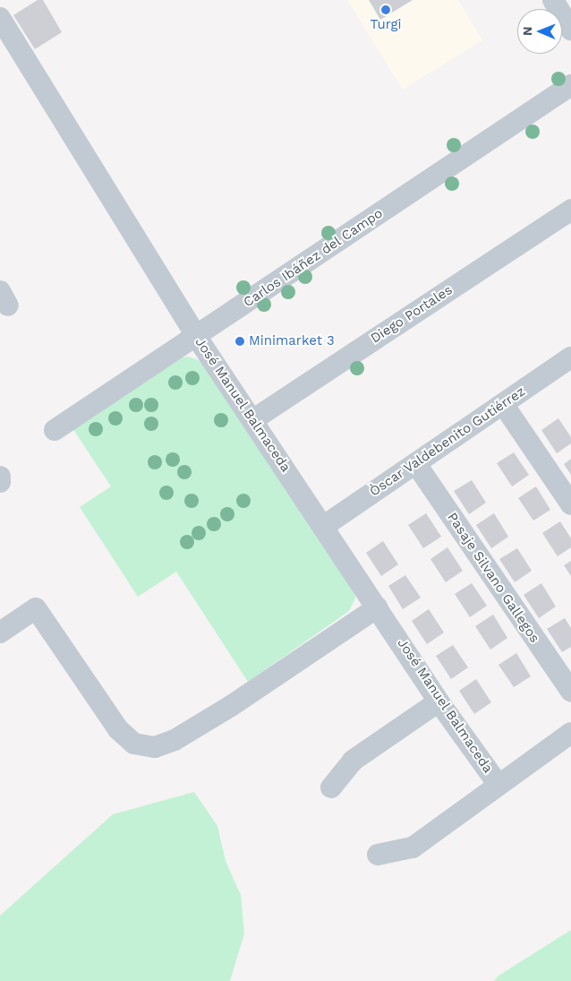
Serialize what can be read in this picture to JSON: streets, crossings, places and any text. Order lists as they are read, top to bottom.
{
  "streets": {
    "street": [
      "Carlos Ibáñez del Campo",
      "Diego Portales",
      "José Manuel Balmaceda",
      "Òscar Valdebenito Gutiérrez",
      "Pasaje Silvano Gallegos"
    ]
  },
  "crossings": [
    ["Carlos Ibáñez del Campo", "José Manuel Balmaceda"],
    ["Diego Portales", "José Manuel Balmaceda"],
    ["José Manuel Balmaceda", "Òscar Valdebenito Gutiérrez"],
    ["Òscar Valdebenito Gutiérrez", "Pasaje Silvano Gallegos"]
  ],
  "places": ["Turgi", "Minimarket 3"],
  "north": "left"
}
